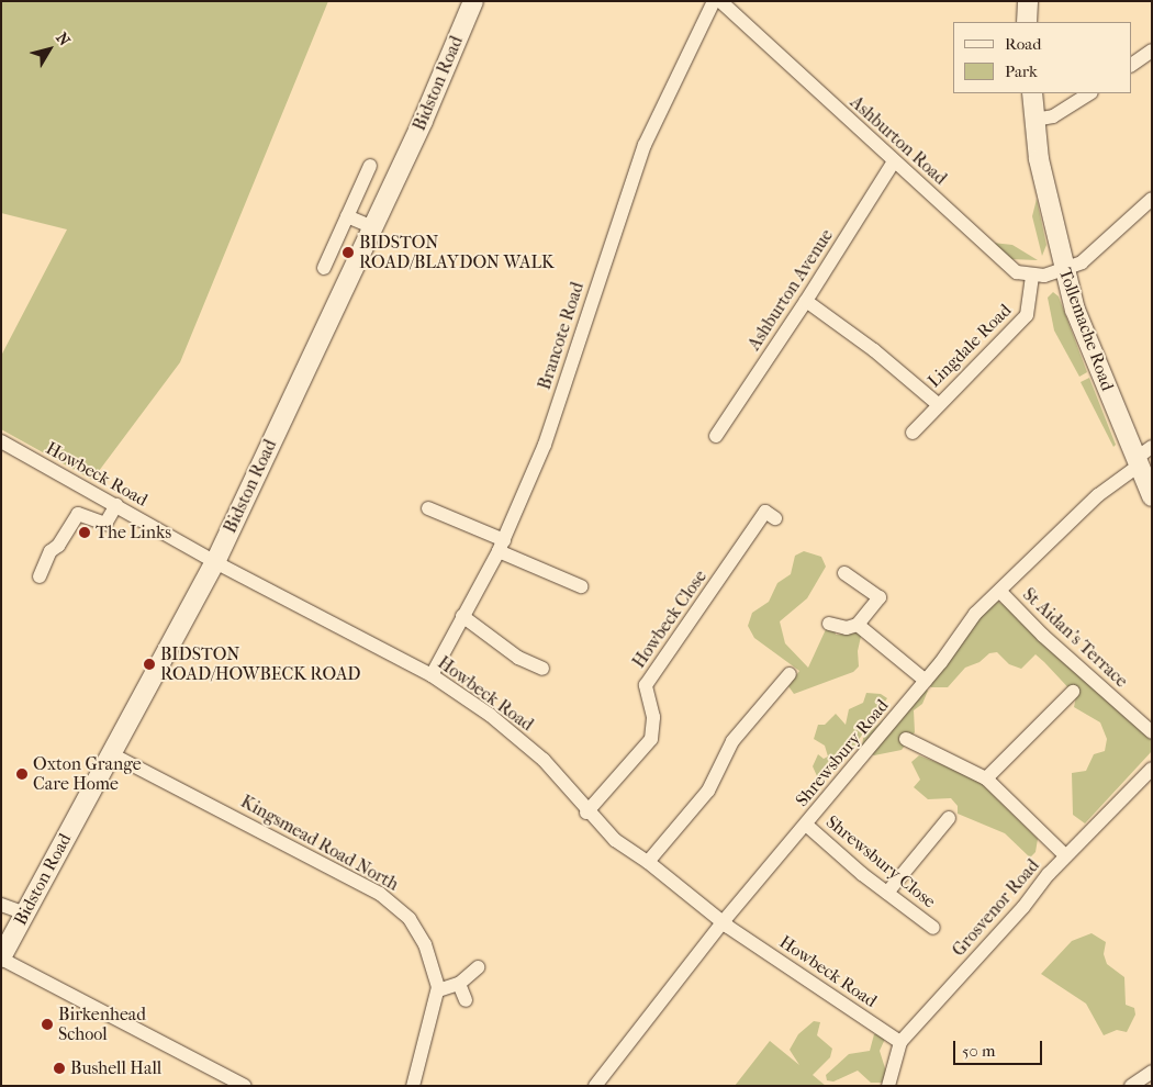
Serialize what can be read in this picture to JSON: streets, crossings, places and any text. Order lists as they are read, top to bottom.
{
  "streets": {
    "main road": ["Bidston Road", "Tollemache Road"],
    "street": [
      "Ashburton Road",
      "Ashburton Avenue",
      "Brancote Road",
      "Lingdale Road",
      "Howbeck Road",
      "Howbeck Close",
      "St Aidan's Terrace",
      "Shrewsbury Road",
      "Kingsmead Road North",
      "Shrewsbury Close",
      "Grosvenor Road"
    ]
  },
  "crossings": [
    ["Bidston Road", "Howbeck Road"],
    ["Bidston Road", "Kingsmead Road North"],
    ["Ashburton Road", "Ashburton Avenue"],
    ["Ashburton Road", "Brancote Road"],
    ["Ashburton Road", "Lingdale Road"],
    ["Tollemache Road", "Shrewsbury Road"],
    ["Brancote Road", "Howbeck Road"],
    ["Howbeck Road", "Howbeck Close"],
    ["Howbeck Road", "Shrewsbury Road"],
    ["Howbeck Road", "Grosvenor Road"],
    ["St Aidan's Terrace", "Shrewsbury Road"],
    ["Shrewsbury Road", "Shrewsbury Close"]
  ],
  "places": [
    "BIDSTON ROAD/BLAYDON WALK",
    "The Links",
    "BIDSTON ROAD/HOWBECK ROAD",
    "Oxton Grange Care Home",
    "Birkenhead School",
    "Bushell Hall"
  ],
  "legend": ["Road", "Park"],
  "scale_bar": "50 m",
  "north": "top right"
}
